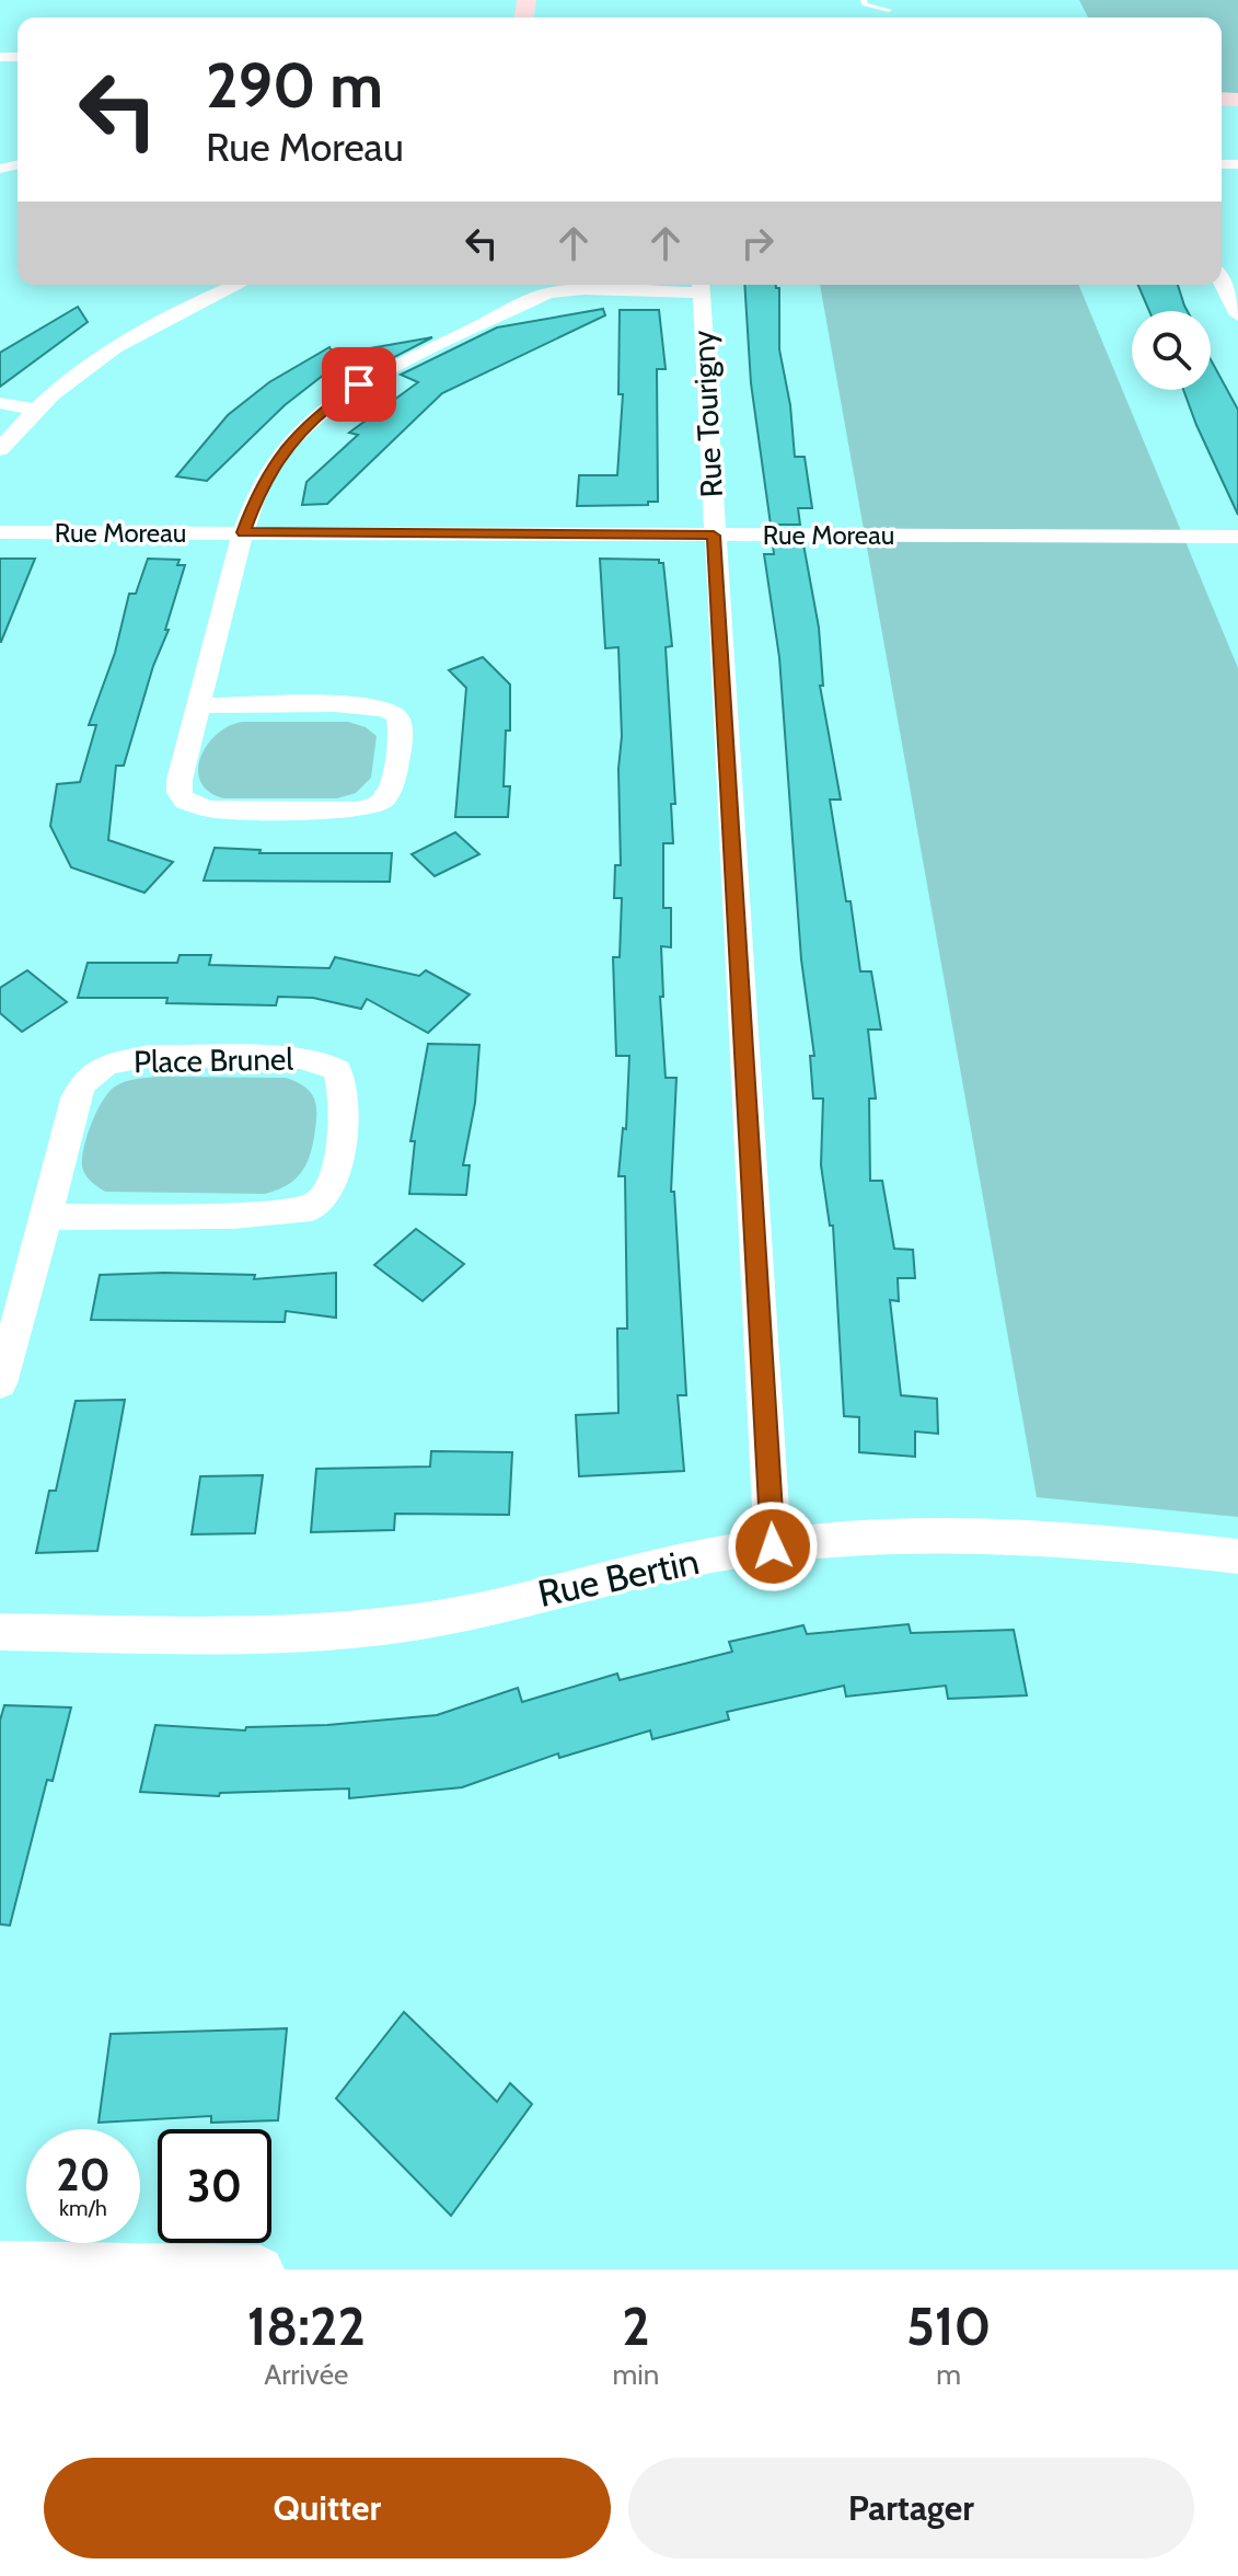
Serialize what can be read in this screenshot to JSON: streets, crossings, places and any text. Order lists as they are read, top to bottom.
{
  "streets": {
    "street": [
      "Rue Tourigny",
      "Rue Moreau",
      "Place Brunel",
      "Rue Bertin"
    ]
  },
  "crossings": [
    ["Rue Tourigny", "Rue Moreau"],
    ["Rue Tourigny", "Rue Bertin"]
  ],
  "page": {
    "turn": ["290 m", "Rue Moreau"],
    "speed": "20 km/h",
    "limit": "30",
    "eta": [
      "18:22",
      "Arrivée",
      "2",
      "min",
      "510",
      "m"
    ],
    "buttons": ["Quitter", "Partager"]
  }
}
